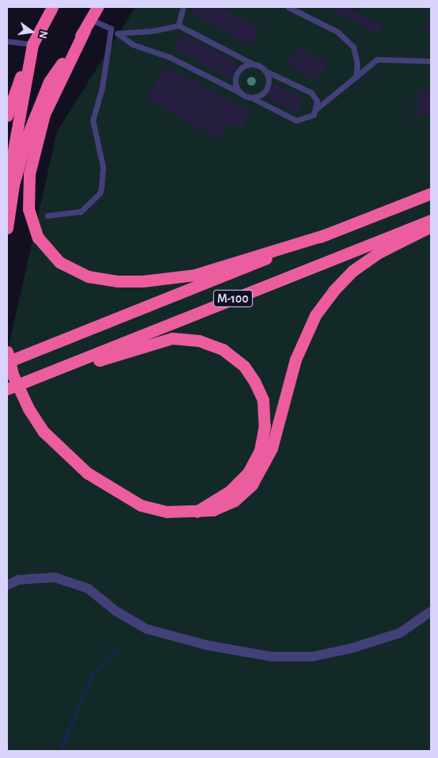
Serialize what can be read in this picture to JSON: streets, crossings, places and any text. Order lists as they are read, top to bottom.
{
  "streets": {
    "highway": ["M-100"]
  },
  "north": "right"
}
